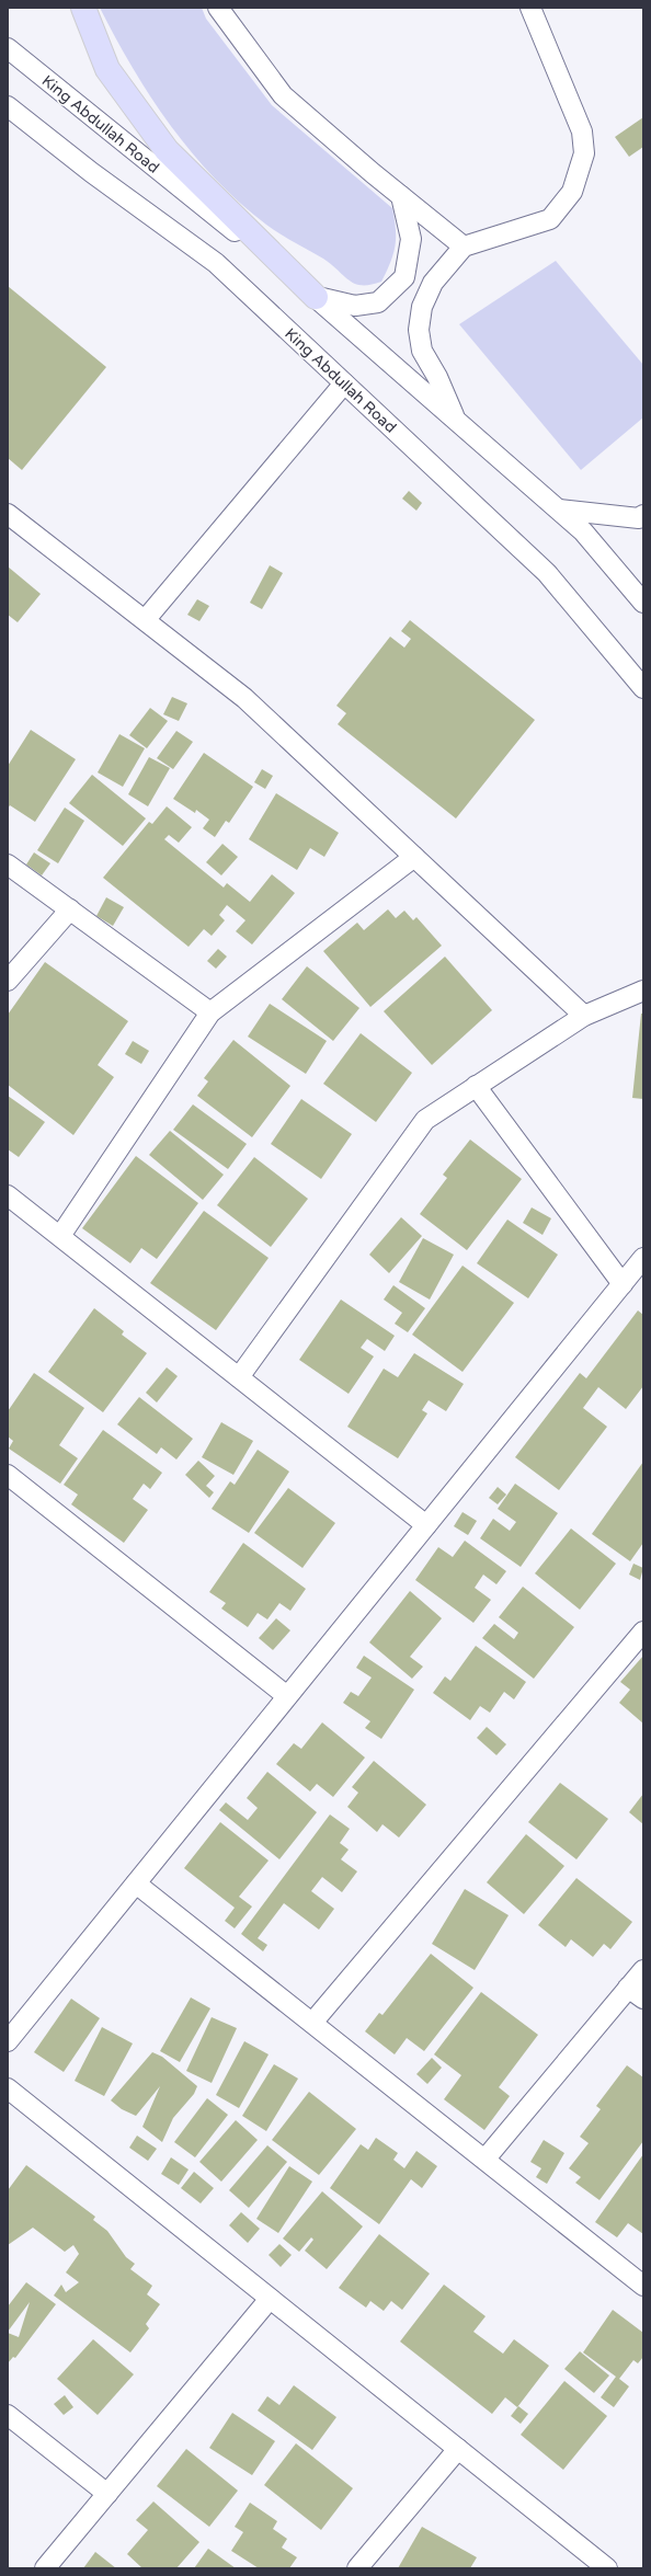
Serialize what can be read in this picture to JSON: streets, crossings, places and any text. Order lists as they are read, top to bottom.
{
  "streets": {
    "street": ["King Abdullah Road"]
  }
}
